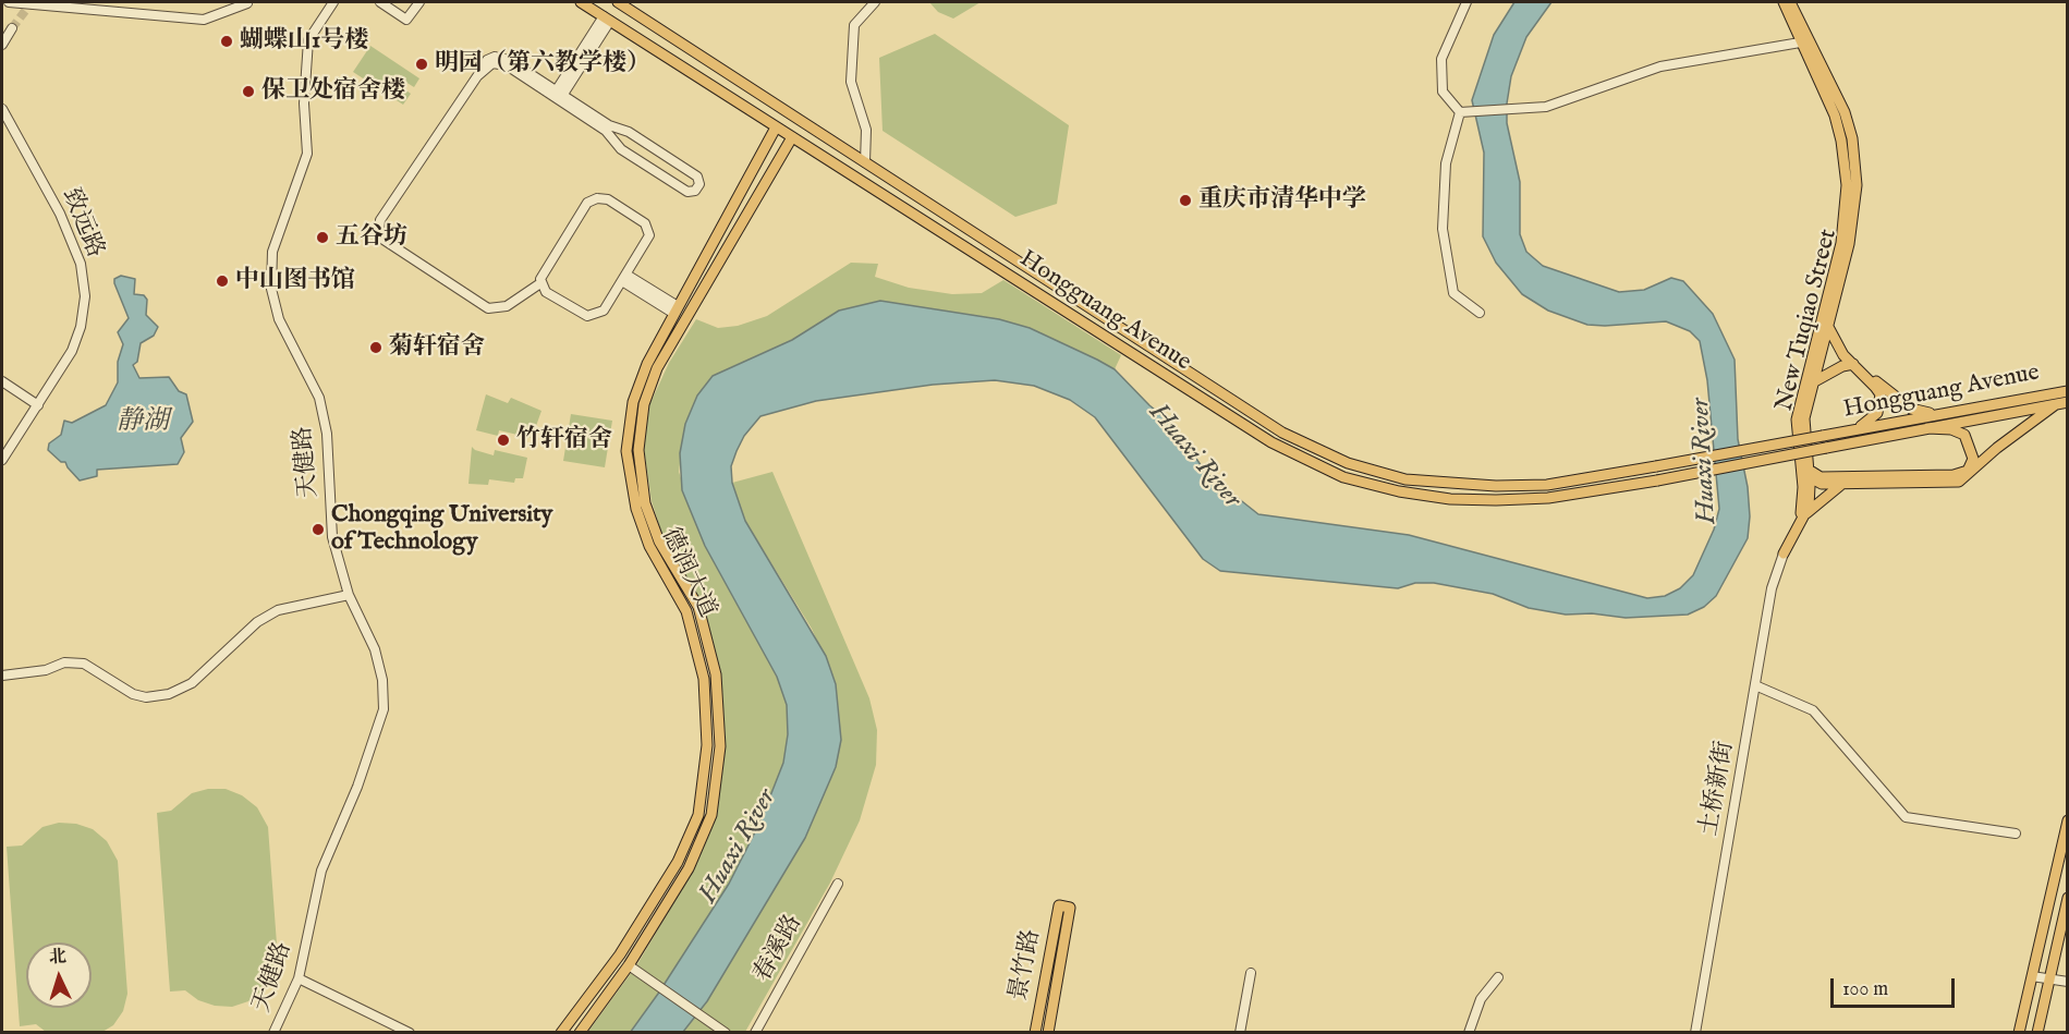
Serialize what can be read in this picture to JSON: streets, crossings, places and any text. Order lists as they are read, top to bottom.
{
  "streets": {
    "main road": [
      "Hongguang Avenue",
      "New Tuqiao Street",
      "德润大道",
      "景竹路"
    ],
    "street": [
      "致远路",
      "天健路",
      "土桥新街",
      "春溪路"
    ]
  },
  "crossings": [
    ["Hongguang Avenue", "德润大道"],
    ["New Tuqiao Street", "土桥新街"]
  ],
  "water": ["静湖", "Huaxi River"],
  "places": [
    "蝴蝶山1号楼",
    "明园（第六教学楼）",
    "保卫处宿舍楼",
    "重庆市清华中学",
    "五谷坊",
    "中山图书馆",
    "菊轩宿舍",
    "竹轩宿舍",
    "Chongqing University of Technology"
  ],
  "scale_bar": "100 m",
  "north": "top"
}
